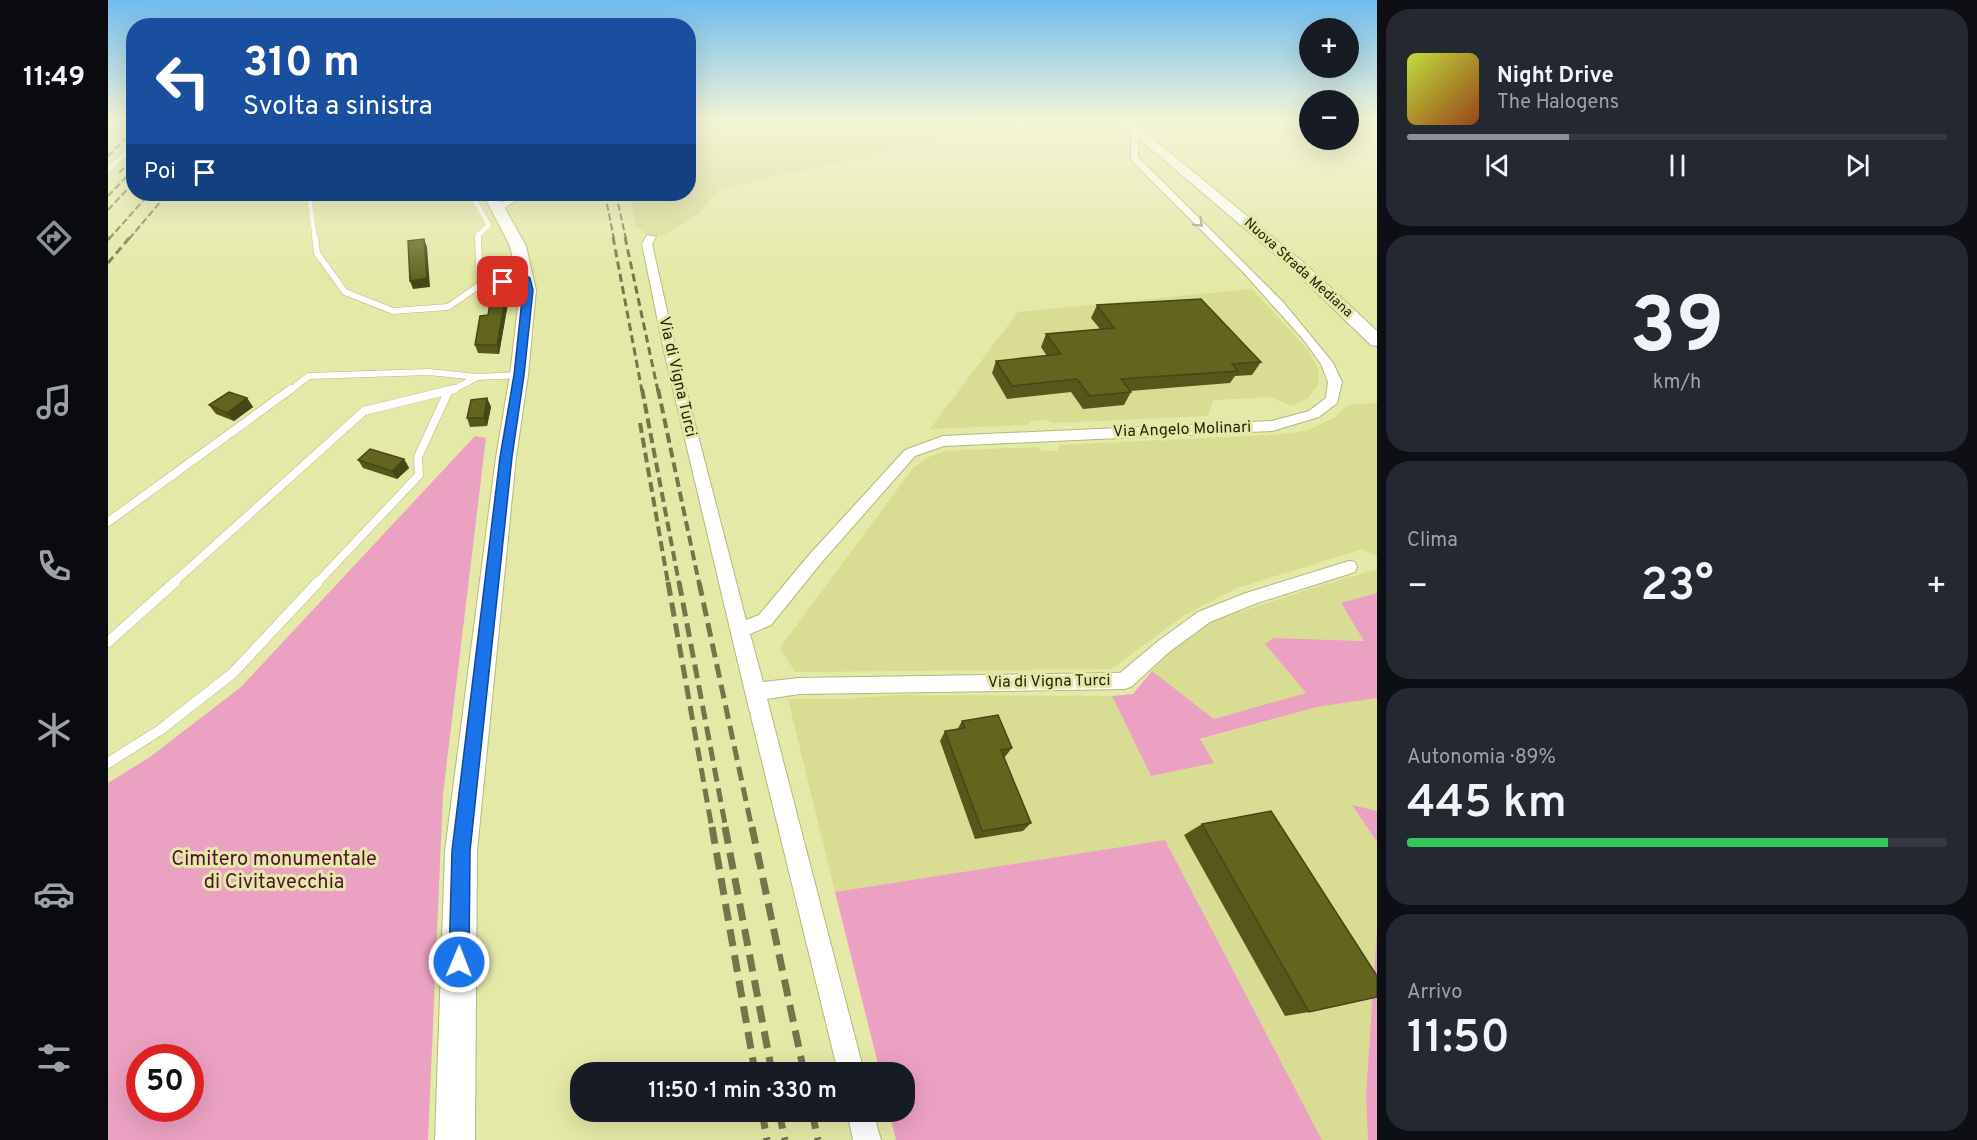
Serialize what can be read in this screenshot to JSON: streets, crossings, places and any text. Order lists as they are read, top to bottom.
{
  "streets": {
    "street": ["Nuova Strada Mediana", "Via di Vigna Turci", "Via Angelo Molinari"]
  },
  "crossings": [
    ["Via di Vigna Turci", "Via Angelo Molinari"]
  ],
  "parks": ["Cimitero monumentale di Civitavecchia"],
  "page": {
    "tabs": "11:49",
    "map_buttons": ["+", "−"],
    "turn": ["310 m", "Svolta a sinistra"],
    "song": ["Night Drive", "The Halogens"],
    "then": "Poi",
    "tile": [
      ["39", "km/h"],
      "Clima",
      ["Autonomia · 89%", "445 km"],
      ["Arrivo", "11:50"]
    ],
    "heat": ["−", "23°", "+"],
    "limit": "50",
    "trip": "11:50 · 1 min · 330 m"
  }
}
